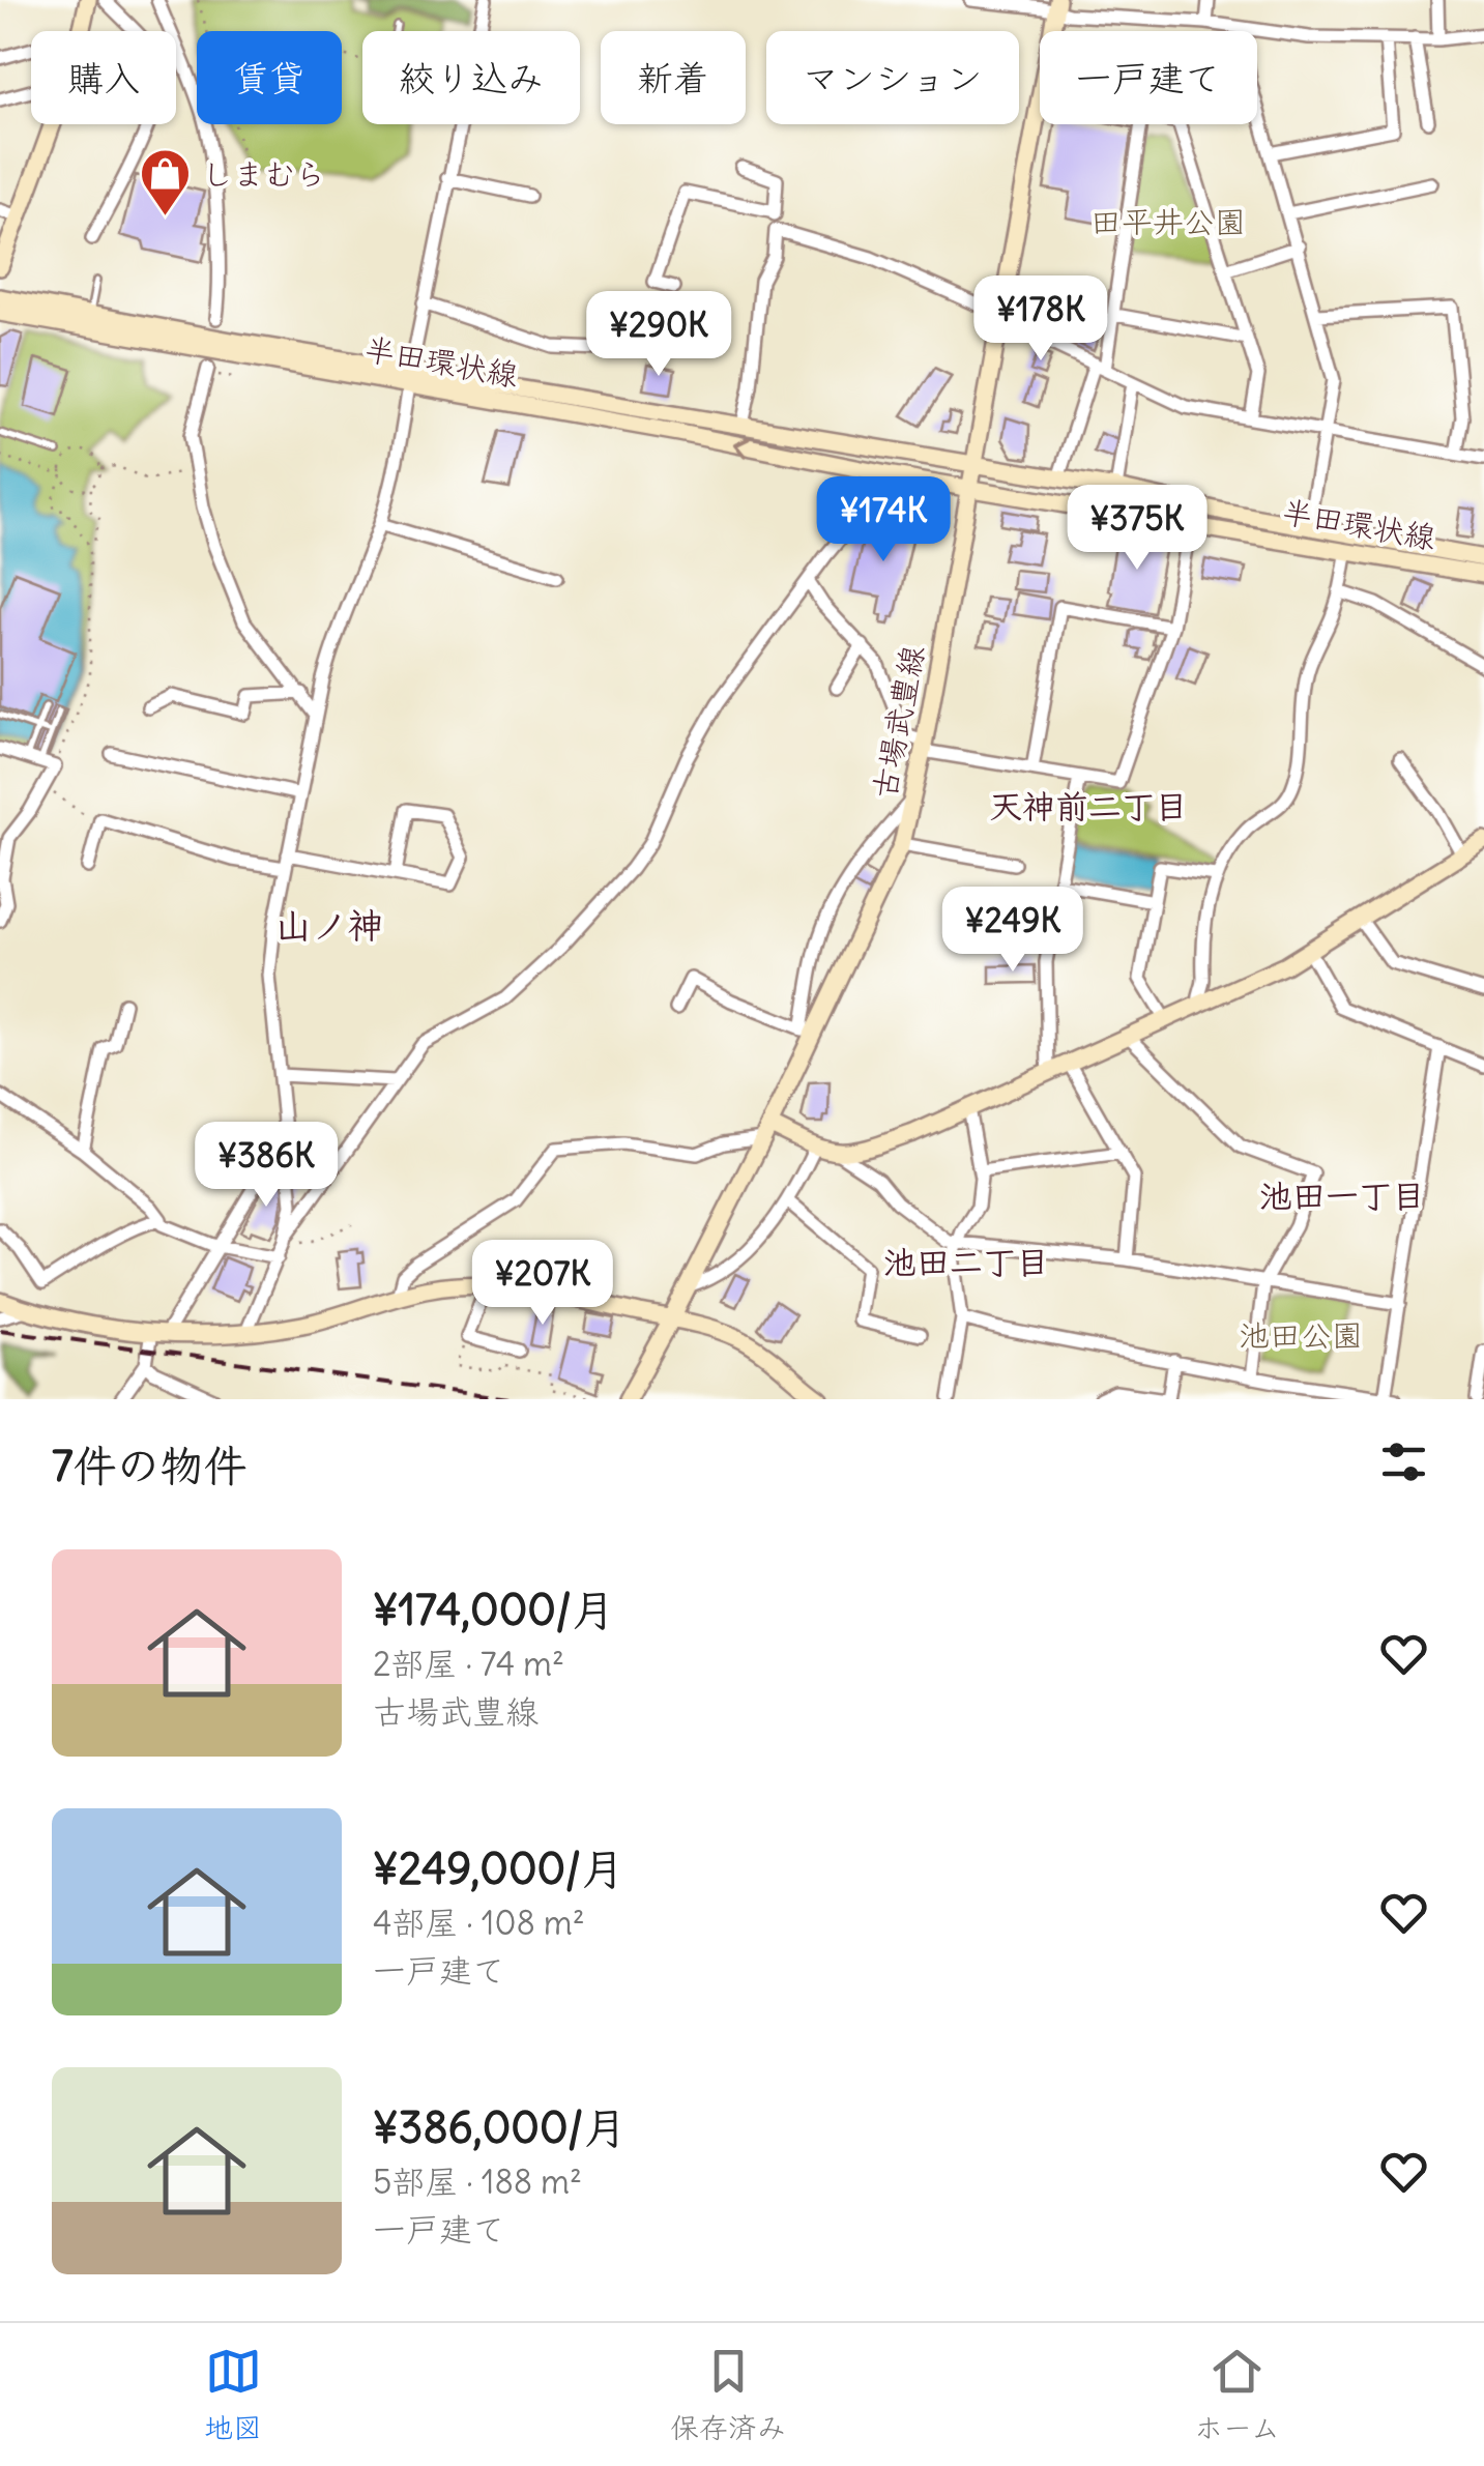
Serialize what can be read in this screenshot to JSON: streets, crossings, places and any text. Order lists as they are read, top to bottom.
{
  "streets": {
    "main road": ["半田環状線", "古場武豊線"]
  },
  "crossings": [
    ["半田環状線", "古場武豊線"]
  ],
  "districts": [
    "天神前二丁目",
    "山ノ神",
    "池田一丁目",
    "池田二丁目"
  ],
  "parks": ["田平井公園", "池田公園"],
  "places": {
    "shop": ["しまむら"]
  },
  "page": {
    "chip": [
      "購入",
      "賃貸",
      "絞り込み",
      "新着",
      "マンション",
      "一戸建て"
    ],
    "price": [
      "¥178K",
      "¥290K",
      "¥174K",
      "¥375K",
      "¥249K",
      "¥386K",
      "¥207K"
    ],
    "heading": "7件の物件",
    "list": [
      {
        "name": "¥174,000/月",
        "note": "2部屋 · 74 m² · 古場武豊線"
      },
      {
        "name": "¥249,000/月",
        "note": "4部屋 · 108 m² · 一戸建て"
      },
      {
        "name": "¥386,000/月",
        "note": "5部屋 · 188 m² · 一戸建て"
      }
    ],
    "tabs": ["地図", "保存済み", "ホーム"]
  }
}
